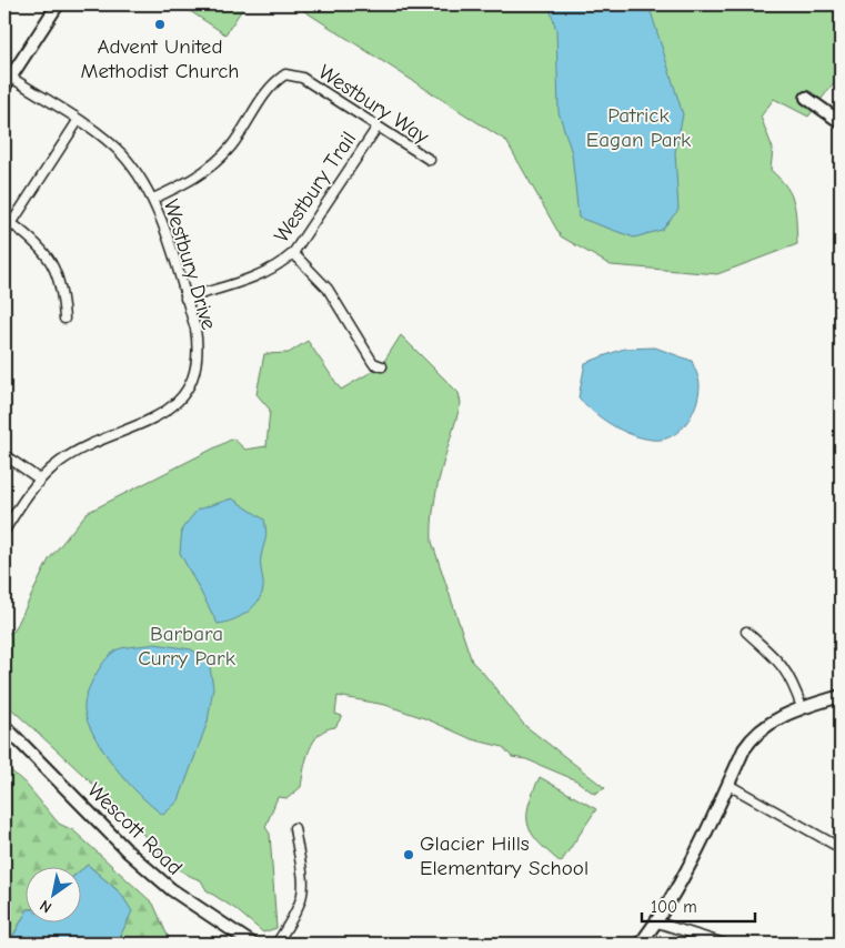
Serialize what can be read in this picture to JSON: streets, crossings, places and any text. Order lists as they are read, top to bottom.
{
  "streets": {
    "street": [
      "Westbury Way",
      "Westbury Trail",
      "Westbury Drive",
      "Wescott Road"
    ]
  },
  "crossings": [
    ["Westbury Way", "Westbury Trail"],
    ["Westbury Way", "Westbury Drive"],
    ["Westbury Trail", "Westbury Drive"]
  ],
  "parks": ["Patrick Eagan Park", "Barbara Curry Park"],
  "places": ["Advent United Methodist Church", "Glacier Hills Elementary School"],
  "scale_bar": "100 m",
  "north": "bottom left"
}
